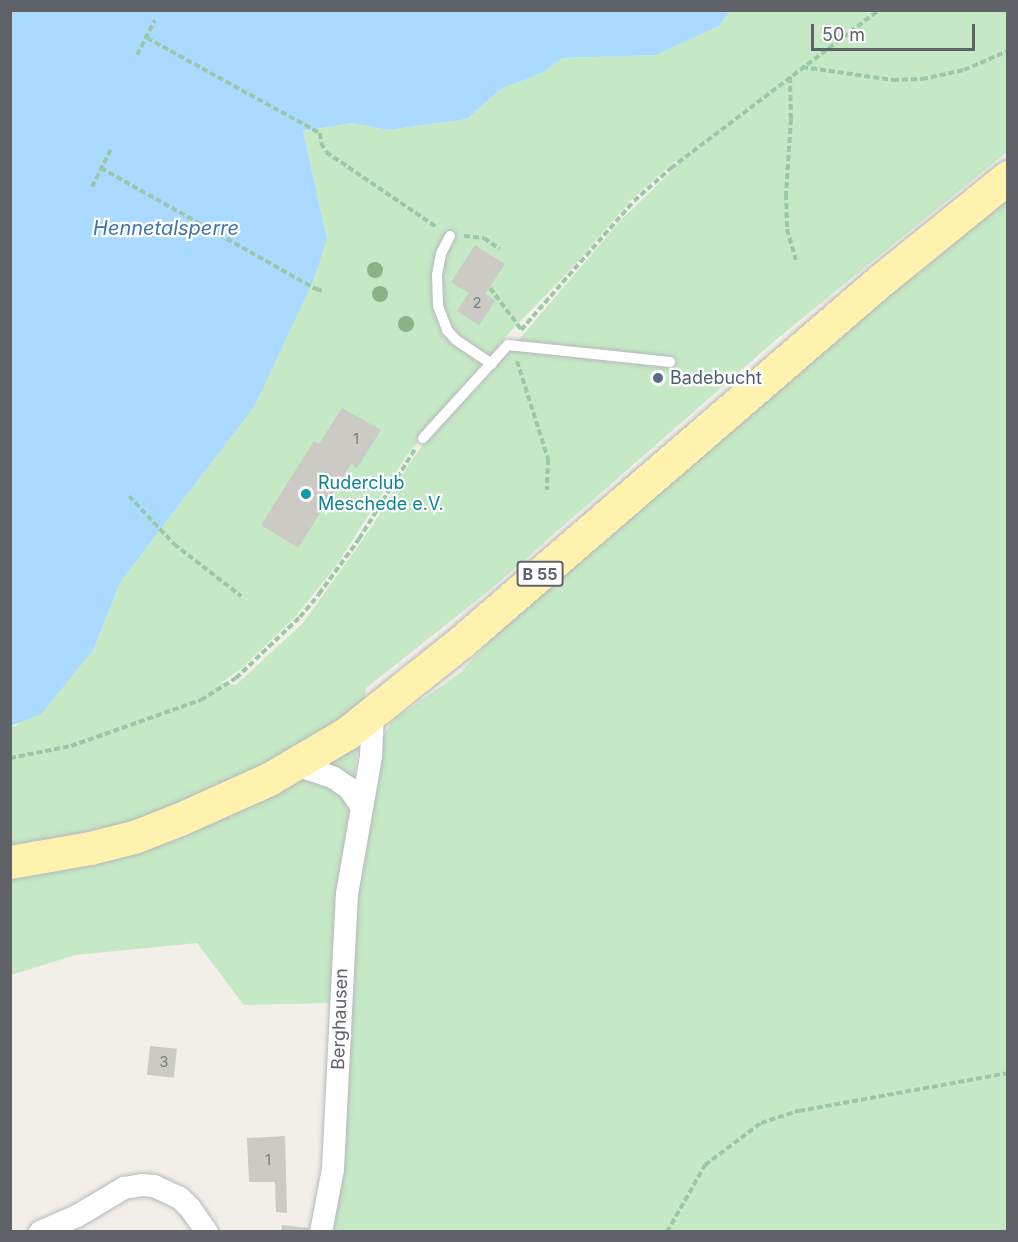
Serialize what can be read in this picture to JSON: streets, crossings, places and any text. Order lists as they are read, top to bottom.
{
  "streets": {
    "main road": ["B 55"],
    "street": ["Berghausen"]
  },
  "crossings": [
    ["B 55", "Berghausen"]
  ],
  "water": ["Hennetalsperre"],
  "places": ["Badebucht", "Ruderclub Meschede e.V."],
  "house_numbers": [
    "2",
    "1",
    "3",
    "1"
  ],
  "scale_bar": "50 m"
}
